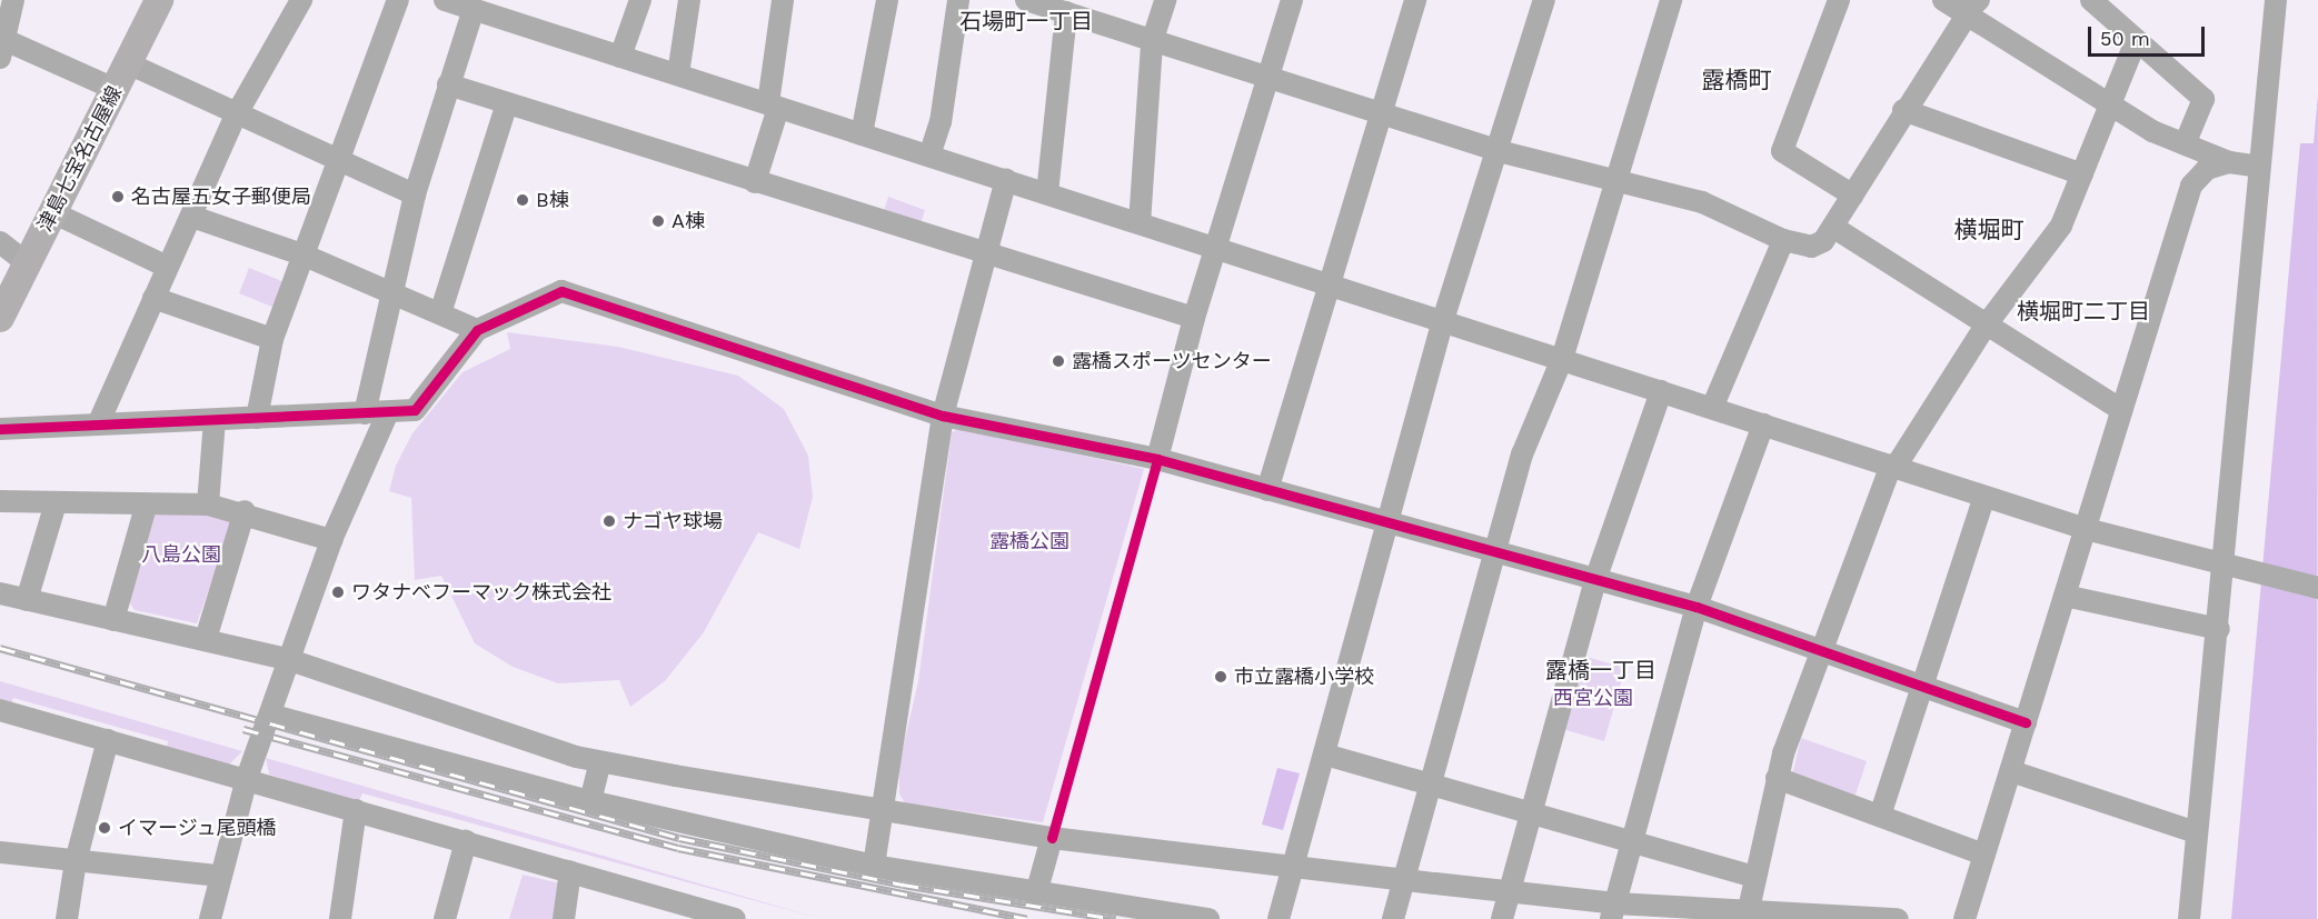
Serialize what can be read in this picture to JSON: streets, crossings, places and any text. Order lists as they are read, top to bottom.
{
  "streets": {
    "main road": ["津島七宝名古屋線"]
  },
  "districts": [
    "石場町一丁目",
    "露橋町",
    "横堀町",
    "横堀町二丁目",
    "露橋一丁目"
  ],
  "parks": ["露橋公園", "八島公園", "西宮公園"],
  "places": [
    "名古屋五女子郵便局",
    "B棟",
    "A棟",
    "露橋スポーツセンター",
    "ナゴヤ球場",
    "ワタナベフーマック株式会社",
    "市立露橋小学校",
    "イマージュ尾頭橋"
  ],
  "scale_bar": "50 m"
}
